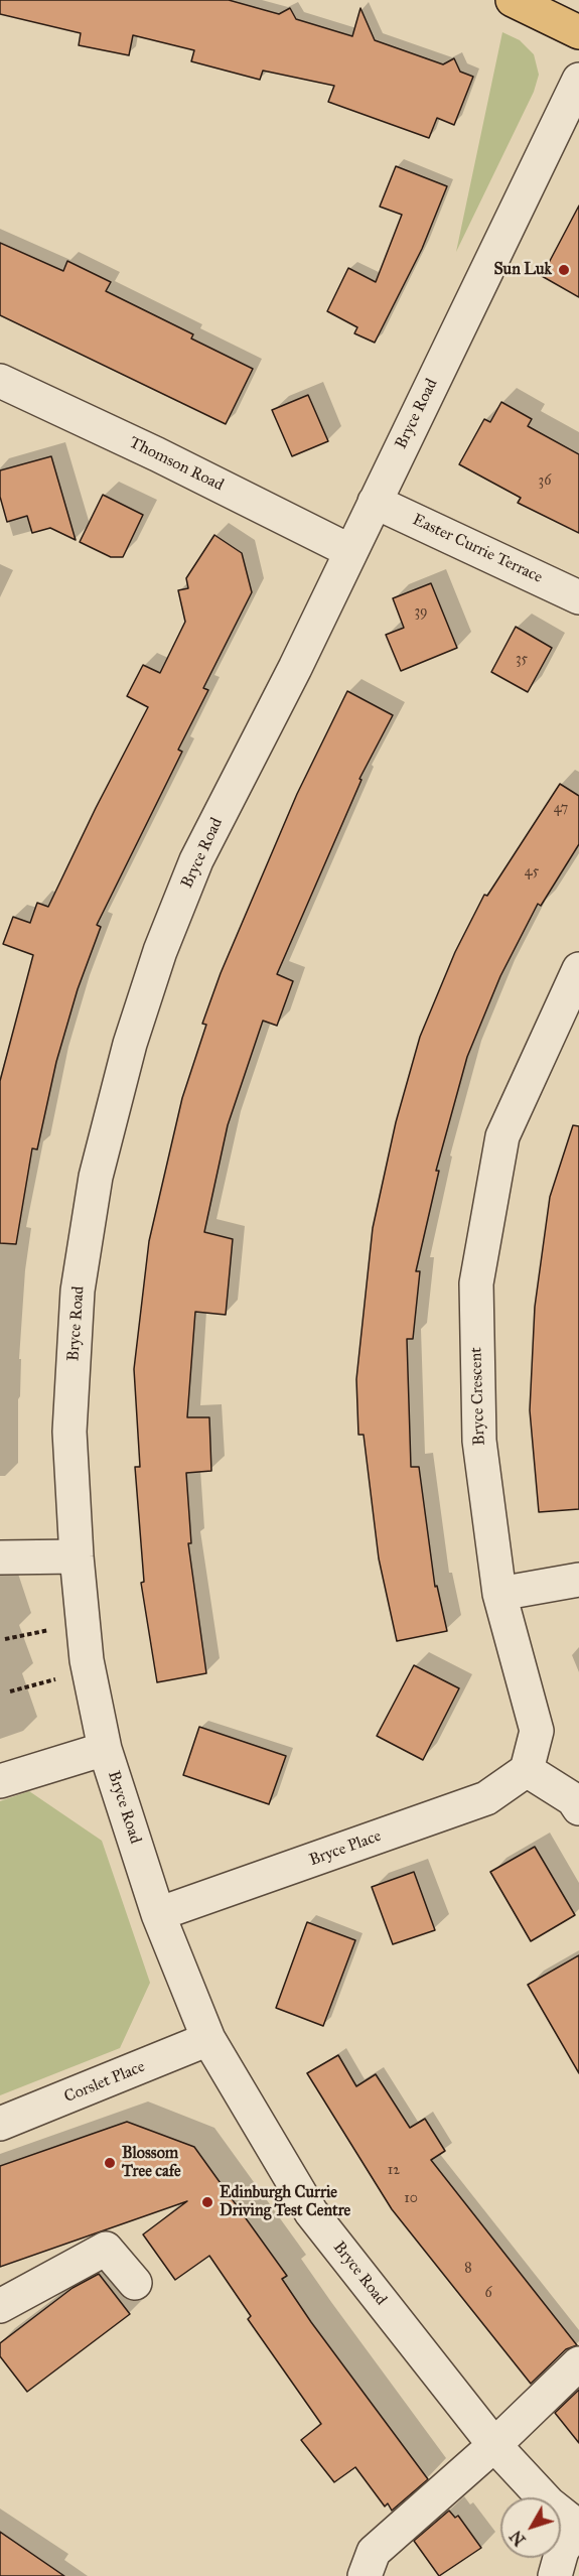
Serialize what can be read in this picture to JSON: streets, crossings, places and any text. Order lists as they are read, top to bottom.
{
  "streets": {
    "street": [
      "Bryce Road",
      "Thomson Road",
      "Easter Currie Terrace",
      "Bryce Crescent",
      "Bryce Place",
      "Corslet Place"
    ]
  },
  "crossings": [
    ["Bryce Road", "Thomson Road"],
    ["Bryce Road", "Easter Currie Terrace"],
    ["Bryce Road", "Bryce Place"],
    ["Bryce Road", "Corslet Place"],
    ["Bryce Crescent", "Bryce Place"]
  ],
  "places": ["Sun Luk", "Blossom Tree cafe", "Edinburgh Currie Driving Test Centre"],
  "house_numbers": [
    "36",
    "39",
    "35",
    "47",
    "45",
    "12",
    "10",
    "8",
    "6"
  ],
  "north": "bottom left"
}
